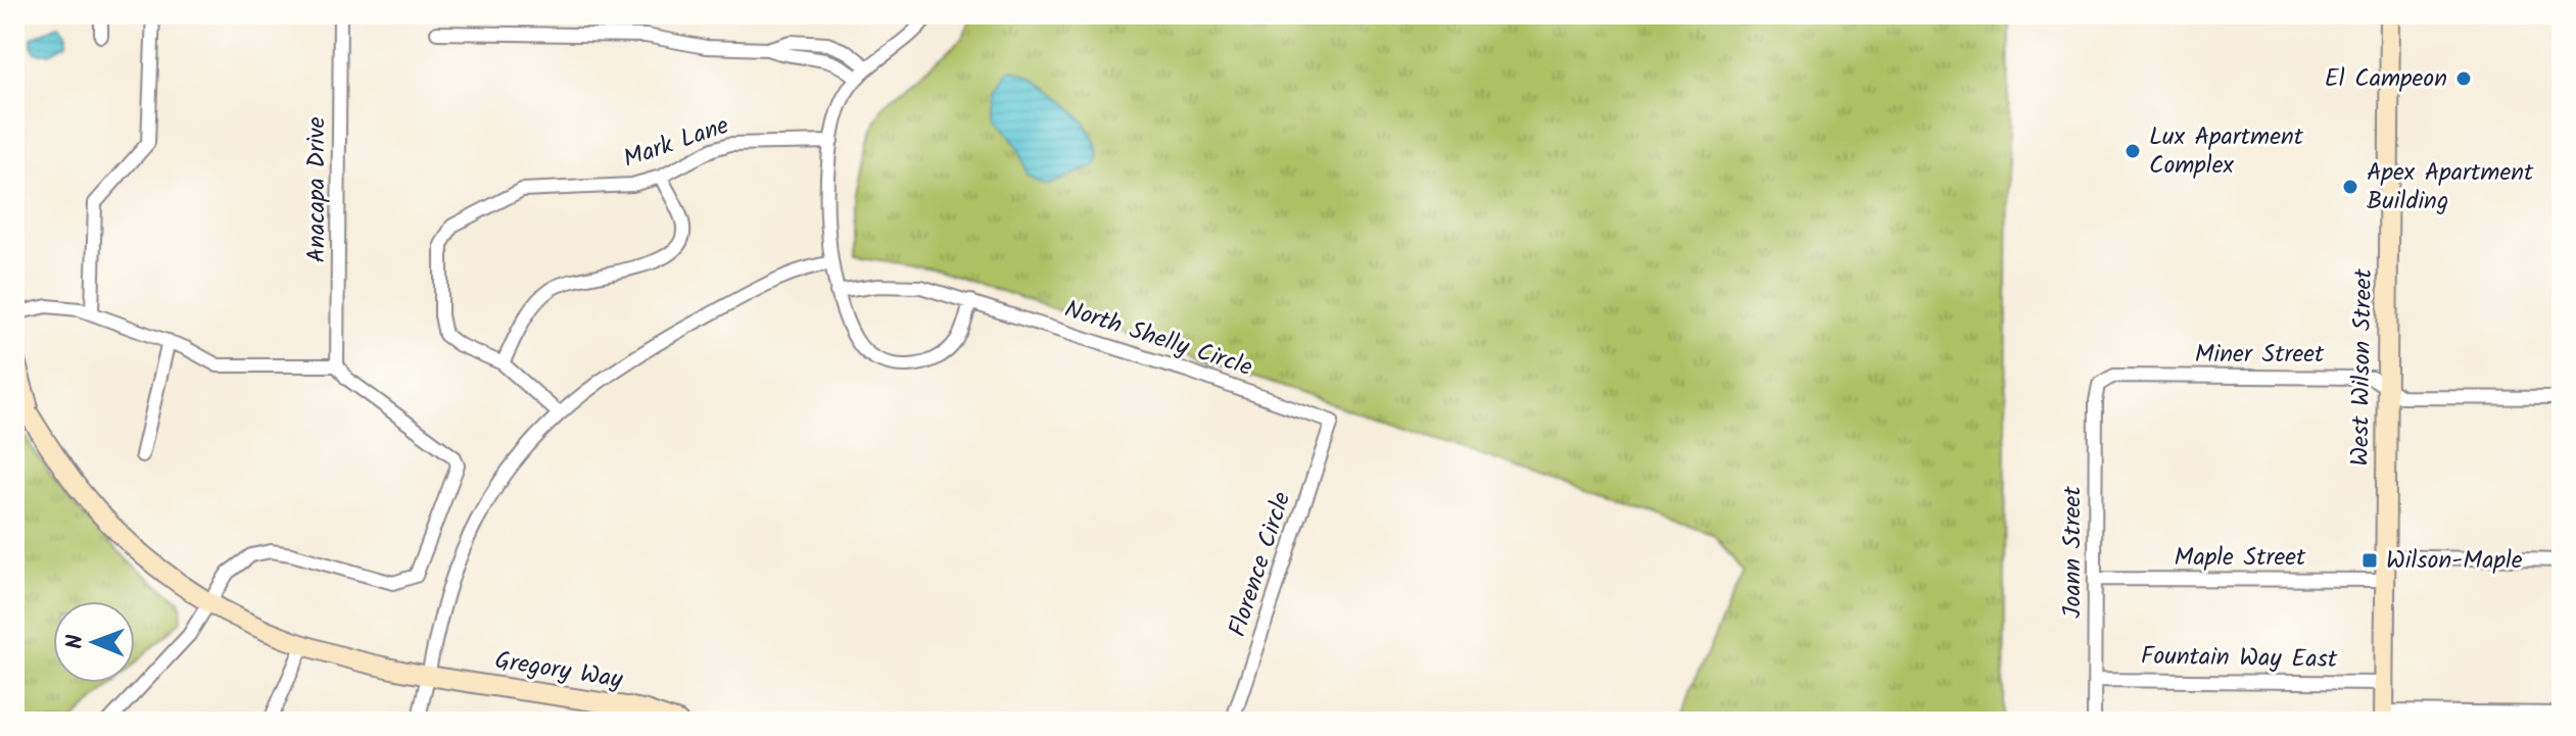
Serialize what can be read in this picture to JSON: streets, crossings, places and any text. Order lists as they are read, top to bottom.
{
  "streets": {
    "street": [
      "Mark Lane",
      "Anacapa Drive",
      "North Shelly Circle",
      "Miner Street",
      "West Wilson Street",
      "Joann Street",
      "Maple Street",
      "Florence Circle",
      "Fountain Way East",
      "Gregory Way"
    ]
  },
  "crossings": [
    ["North Shelly Circle", "Florence Circle"],
    ["Miner Street", "West Wilson Street"],
    ["Miner Street", "Joann Street"],
    ["West Wilson Street", "Maple Street"],
    ["West Wilson Street", "Fountain Way East"],
    ["Joann Street", "Maple Street"],
    ["Joann Street", "Fountain Way East"]
  ],
  "places": {
    "other": ["El Campeon", "Lux Apartment Complex", "Apex Apartment Building"],
    "transit": ["Wilson-Maple"]
  },
  "north": "left"
}
